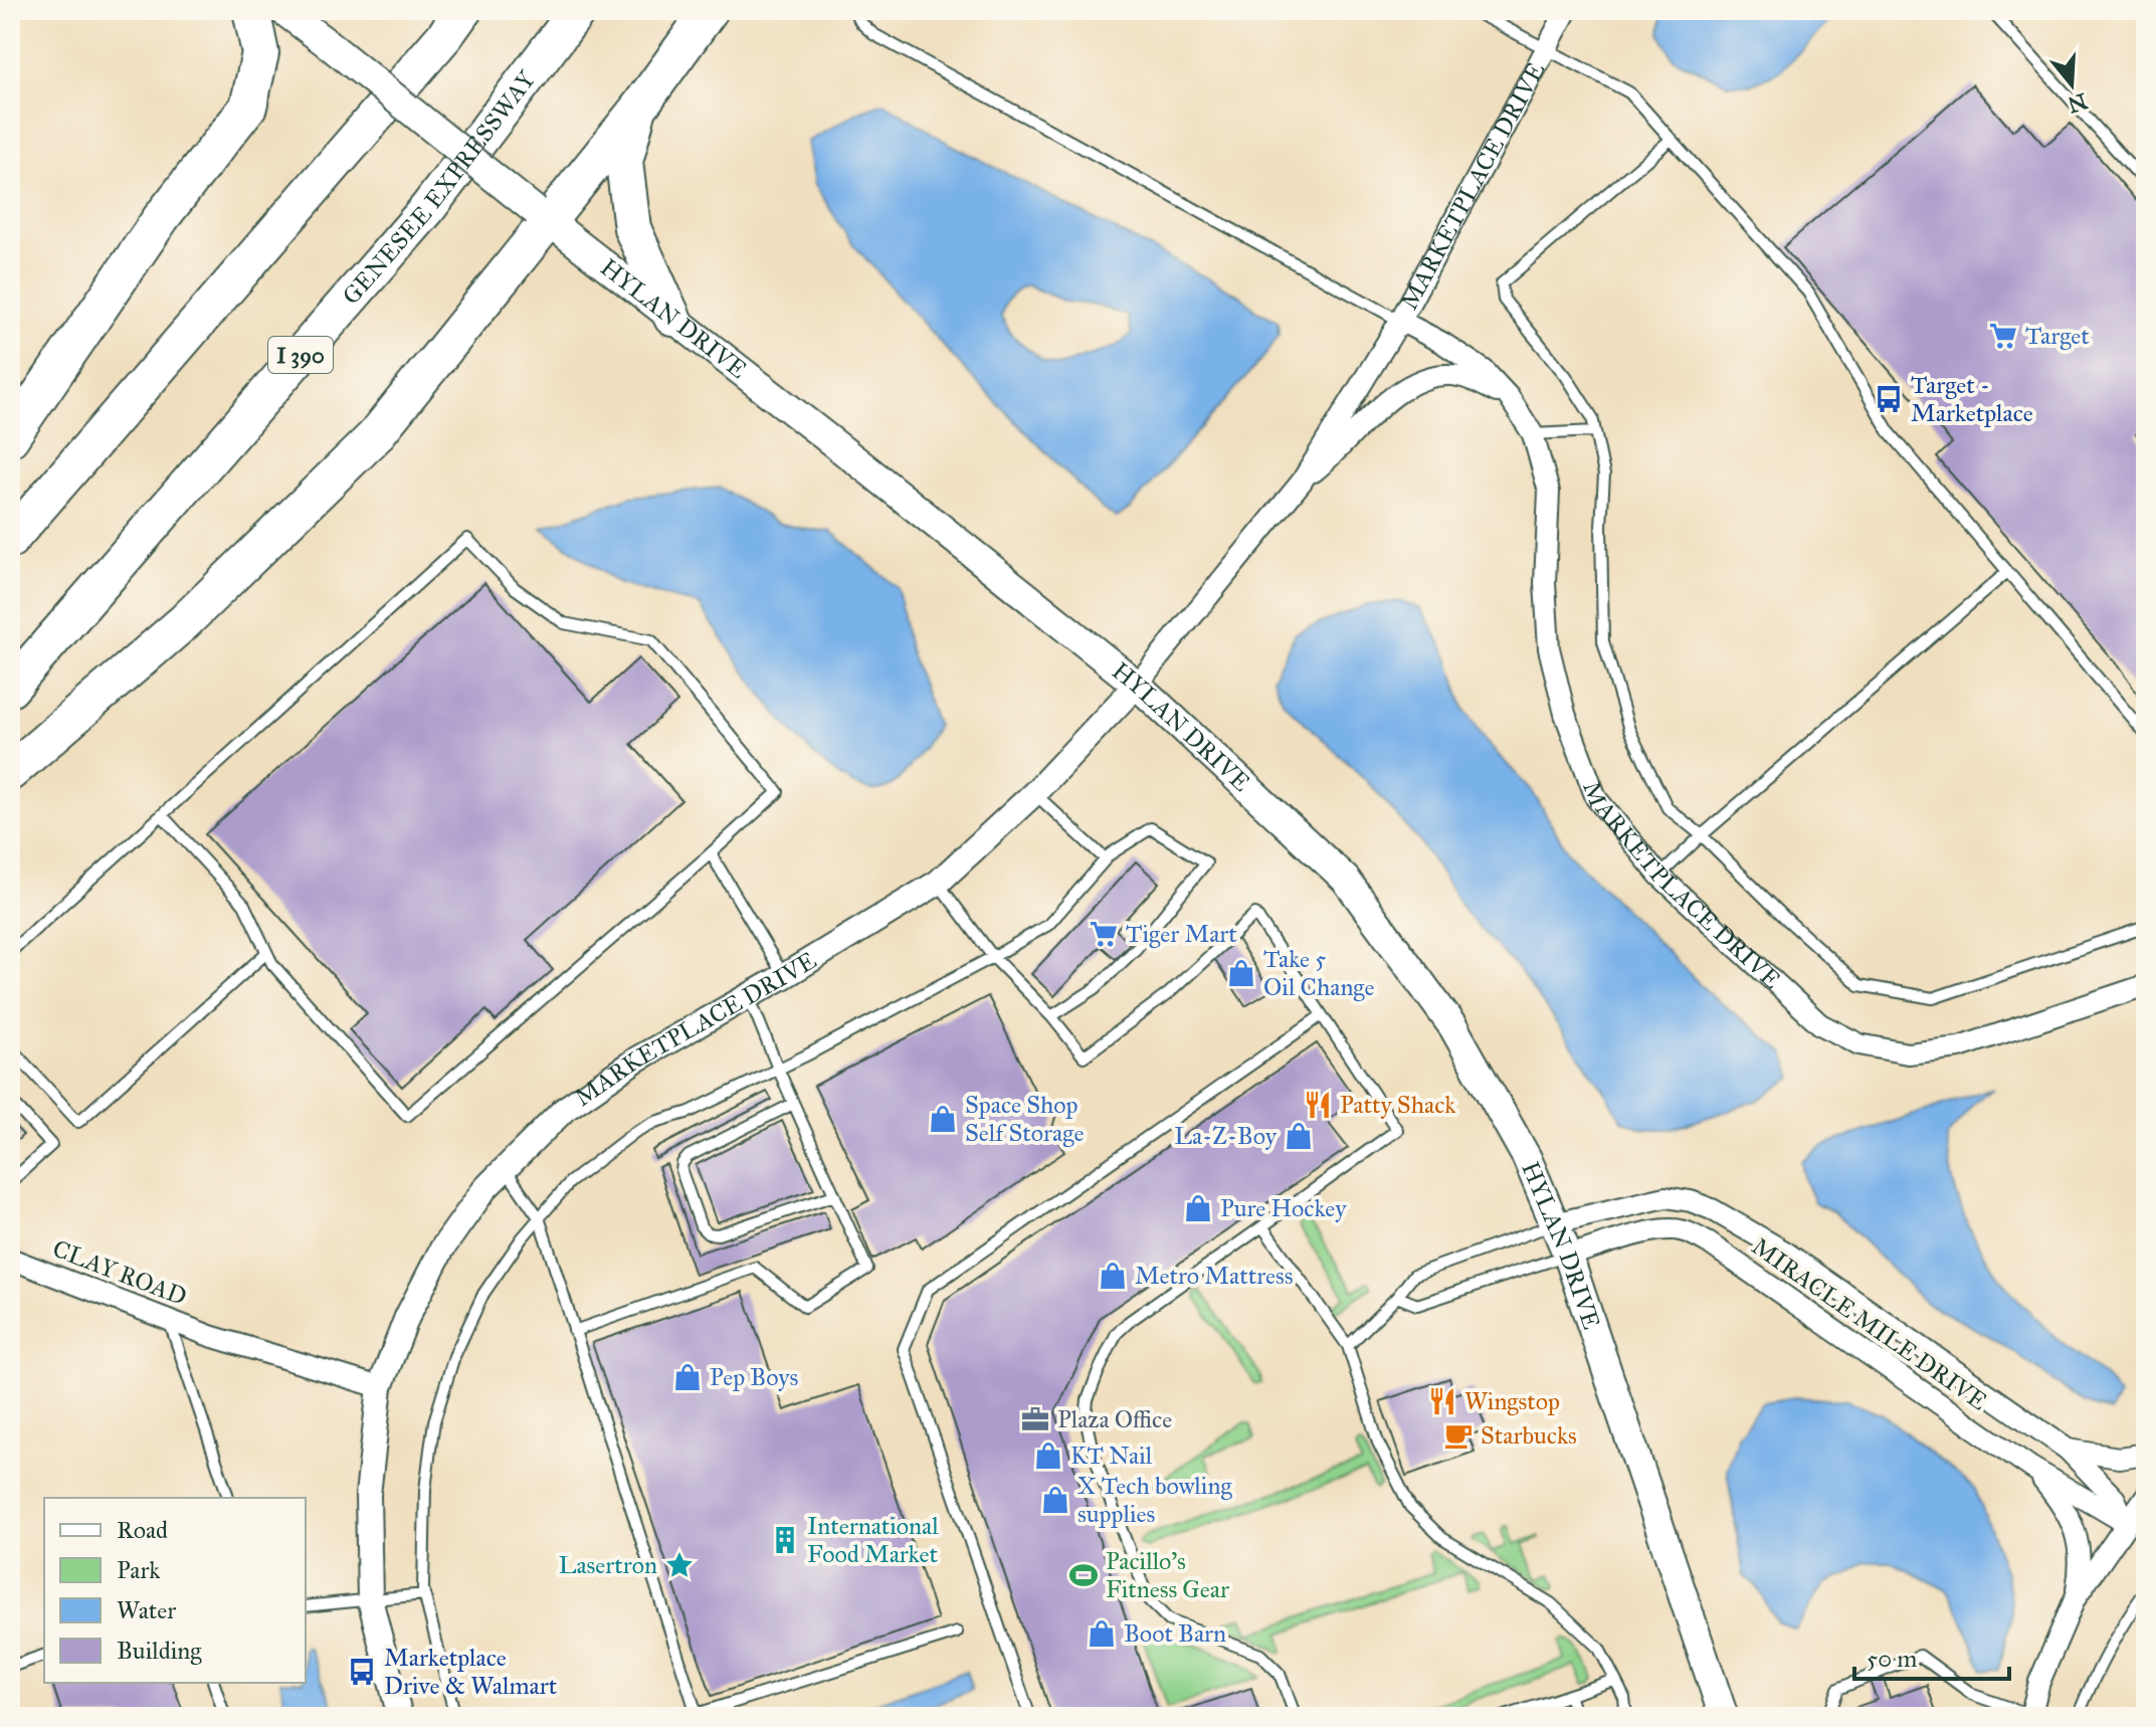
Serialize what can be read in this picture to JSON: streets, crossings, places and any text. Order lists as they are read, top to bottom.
{
  "streets": {
    "highway": ["GENESEE EXPRESSWAY", "I 390"],
    "main road": ["HYLAN DRIVE"],
    "street": ["MARKETPLACE DRIVE", "CLAY ROAD", "MIRACLE MILE DRIVE"]
  },
  "crossings": [
    ["MARKETPLACE DRIVE", "HYLAN DRIVE"],
    ["MARKETPLACE DRIVE", "CLAY ROAD"],
    ["HYLAN DRIVE", "MIRACLE MILE DRIVE"]
  ],
  "places": {
    "supermarket": ["Target", "Tiger Mart"],
    "bus stop": ["Target - Marketplace", "Marketplace Drive & Walmart"],
    "shop": [
      "Take 5 Oil Change",
      "Space Shop Self Storage",
      "La-Z-Boy",
      "Pure Hockey",
      "Metro Mattress",
      "Pep Boys",
      "KT Nail",
      "X Tech bowling supplies",
      "Boot Barn"
    ],
    "restaurant": ["Patty Shack", "Wingstop"],
    "office": ["Plaza Office"],
    "cafe": ["Starbucks"],
    "building": ["International Food Market"],
    "place": ["Lasertron"],
    "sports": ["Pacillo's Fitness Gear"]
  },
  "legend": [
    "Road",
    "Park",
    "Water",
    "Building"
  ],
  "scale_bar": "50 m",
  "north": "bottom"
}
